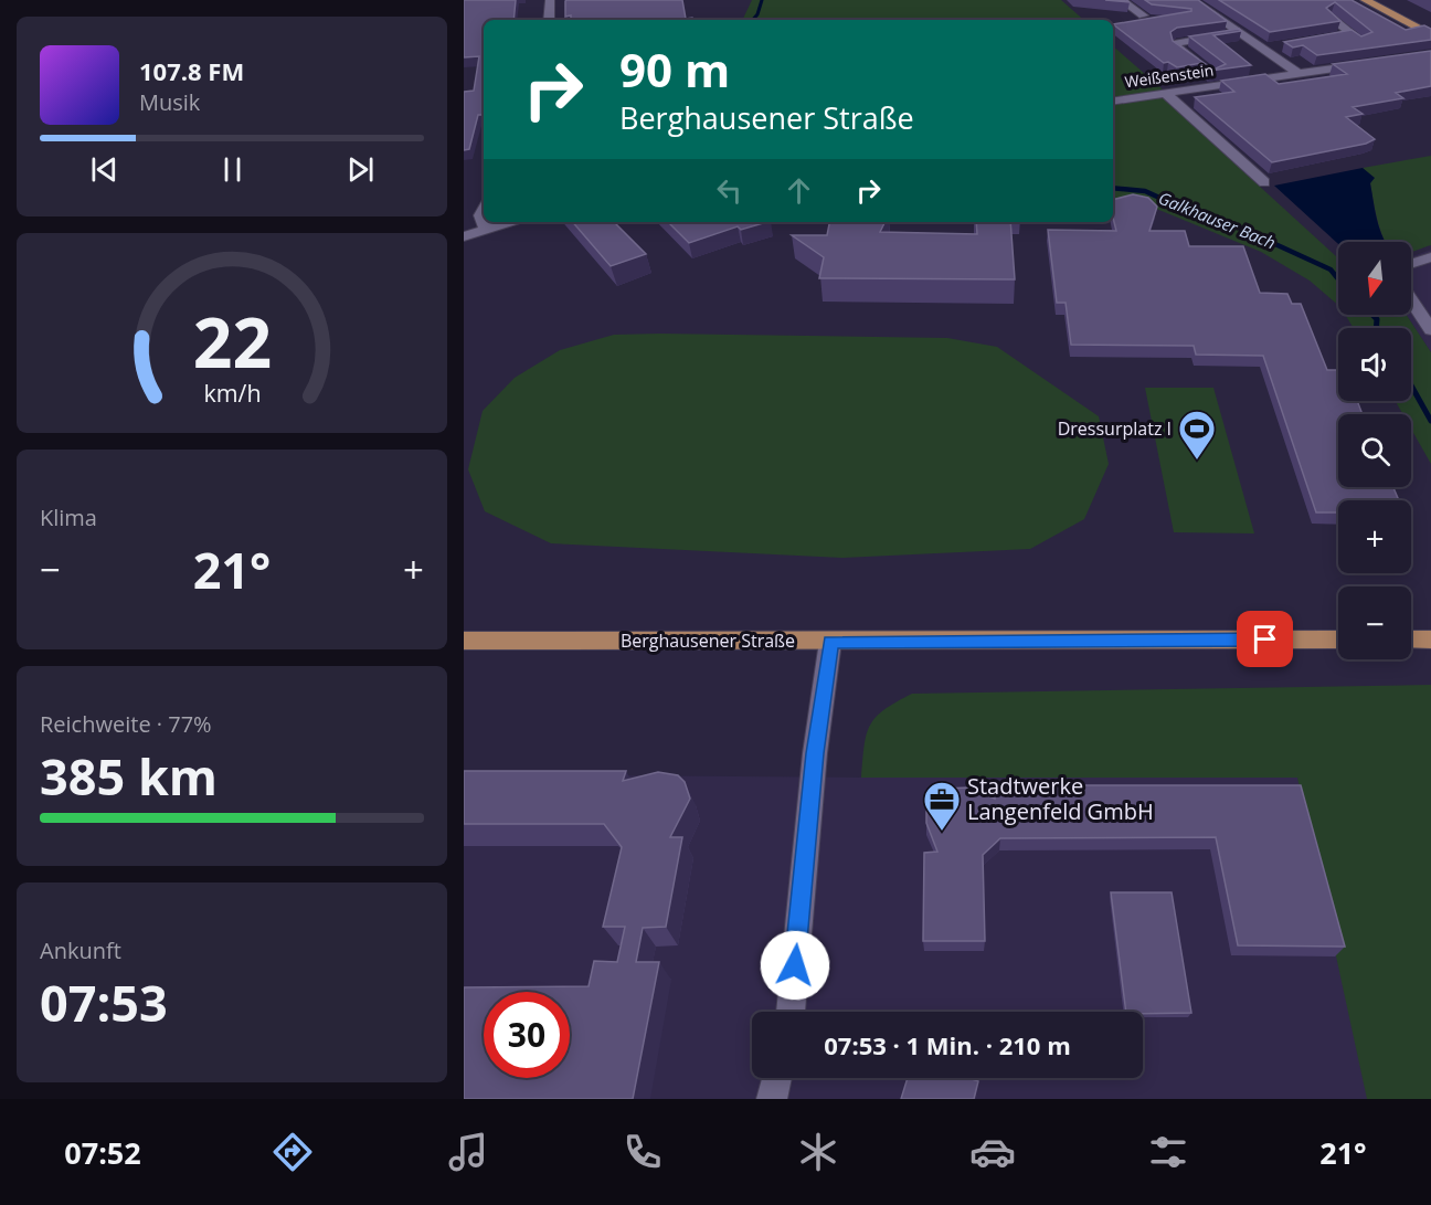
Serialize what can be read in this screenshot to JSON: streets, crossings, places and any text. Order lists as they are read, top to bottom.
{
  "streets": {
    "main road": ["Berghausener Straße"],
    "street": ["Weißenstein"]
  },
  "water": ["Galkhauser Bach"],
  "places": {
    "sports": ["Dressurplatz I"],
    "office": ["Stadtwerke Langenfeld GmbH"]
  },
  "north": "bottom",
  "page": {
    "turn": ["90 m", "Berghausener Straße"],
    "song": ["107.8 FM", "Musik"],
    "map_buttons": ["+", "−"],
    "tile": [
      "Klima",
      ["Reichweite · 77%", "385 km"],
      ["Ankunft", "07:53"]
    ],
    "heat": ["−", "21°", "+"],
    "limit": "30",
    "trip": "07:53 · 1 Min. · 210 m",
    "tabs": ["07:52", "21°"],
    "gauge": ["22", "km/h"]
  }
}
